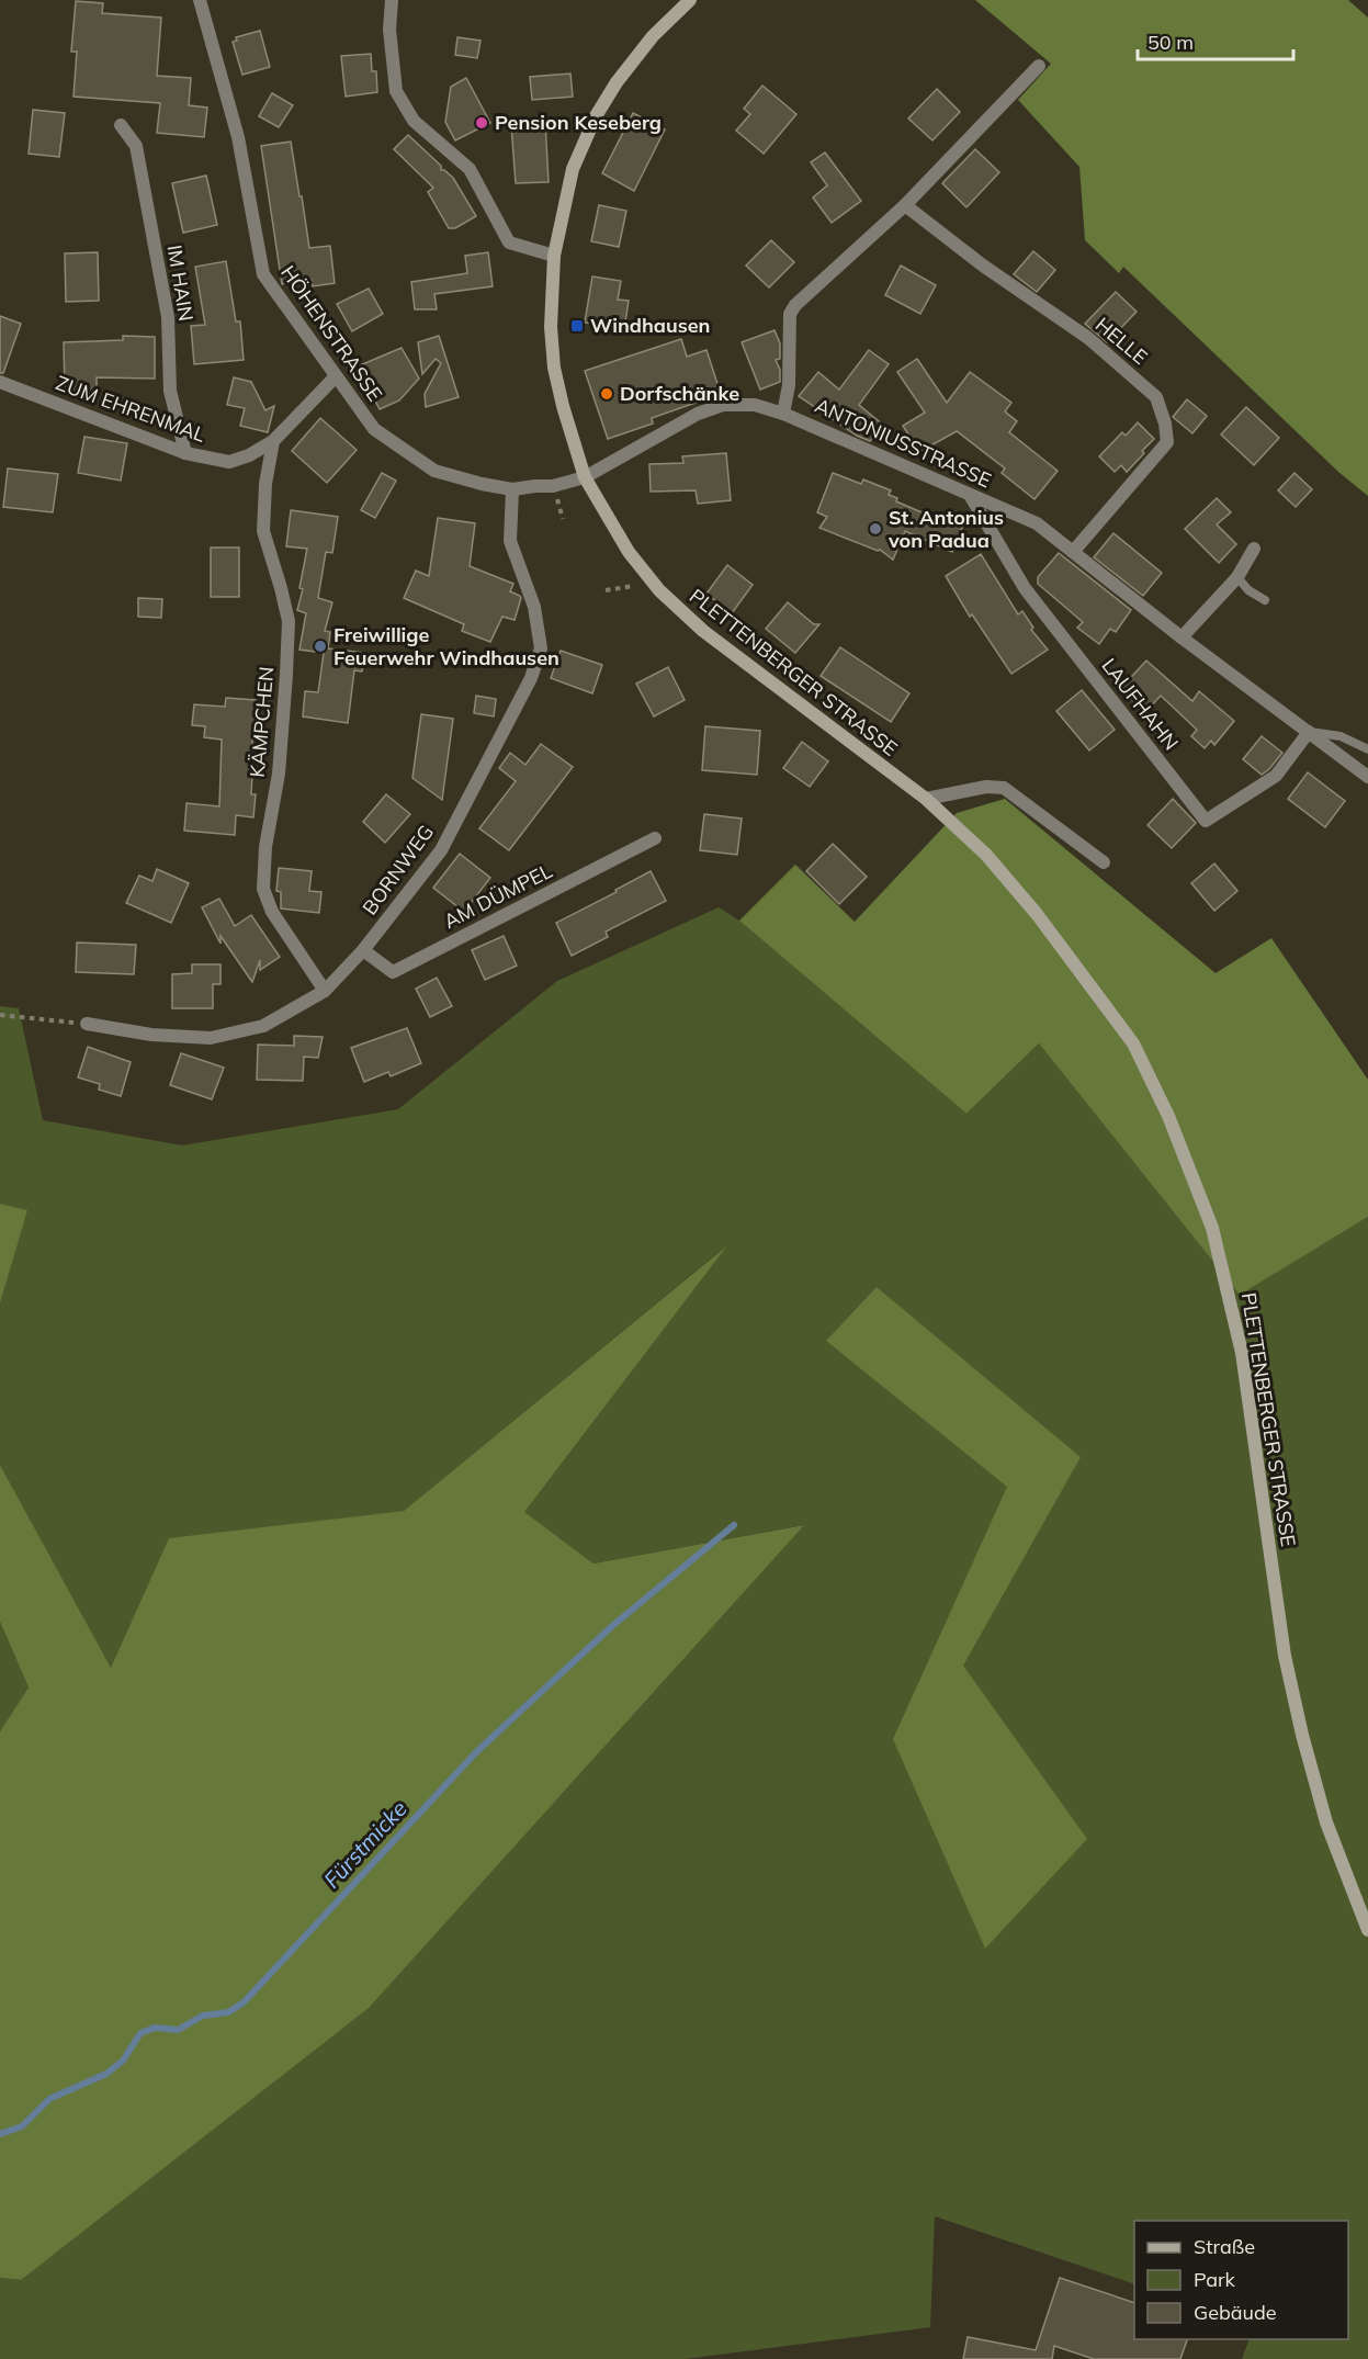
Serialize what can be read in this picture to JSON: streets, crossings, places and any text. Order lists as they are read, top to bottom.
{
  "streets": {
    "main road": ["PLETTENBERGER STRASSE"],
    "street": [
      "IM HAIN",
      "HÖHENSTRASSE",
      "HELLE",
      "ZUM EHRENMAL",
      "ANTONIUSSTRASSE",
      "LAUFHAHN",
      "KÄMPCHEN",
      "BORNWEG",
      "AM DÜMPEL"
    ]
  },
  "crossings": [
    ["IM HAIN", "ZUM EHRENMAL"],
    ["HÖHENSTRASSE", "ZUM EHRENMAL"],
    ["HÖHENSTRASSE", "ANTONIUSSTRASSE"],
    ["HÖHENSTRASSE", "PLETTENBERGER STRASSE"],
    ["HÖHENSTRASSE", "BORNWEG"],
    ["HELLE", "ANTONIUSSTRASSE"],
    ["ZUM EHRENMAL", "KÄMPCHEN"],
    ["ANTONIUSSTRASSE", "PLETTENBERGER STRASSE"],
    ["ANTONIUSSTRASSE", "LAUFHAHN"],
    ["KÄMPCHEN", "BORNWEG"],
    ["BORNWEG", "AM DÜMPEL"]
  ],
  "water": ["Fürstmicke"],
  "places": {
    "other": [
      "Pension Keseberg",
      "Dorfschänke",
      "St. Antonius von Padua",
      "Freiwillige Feuerwehr Windhausen"
    ],
    "transit": ["Windhausen"]
  },
  "legend": ["Straße", "Park", "Gebäude"],
  "scale_bar": "50 m"
}
